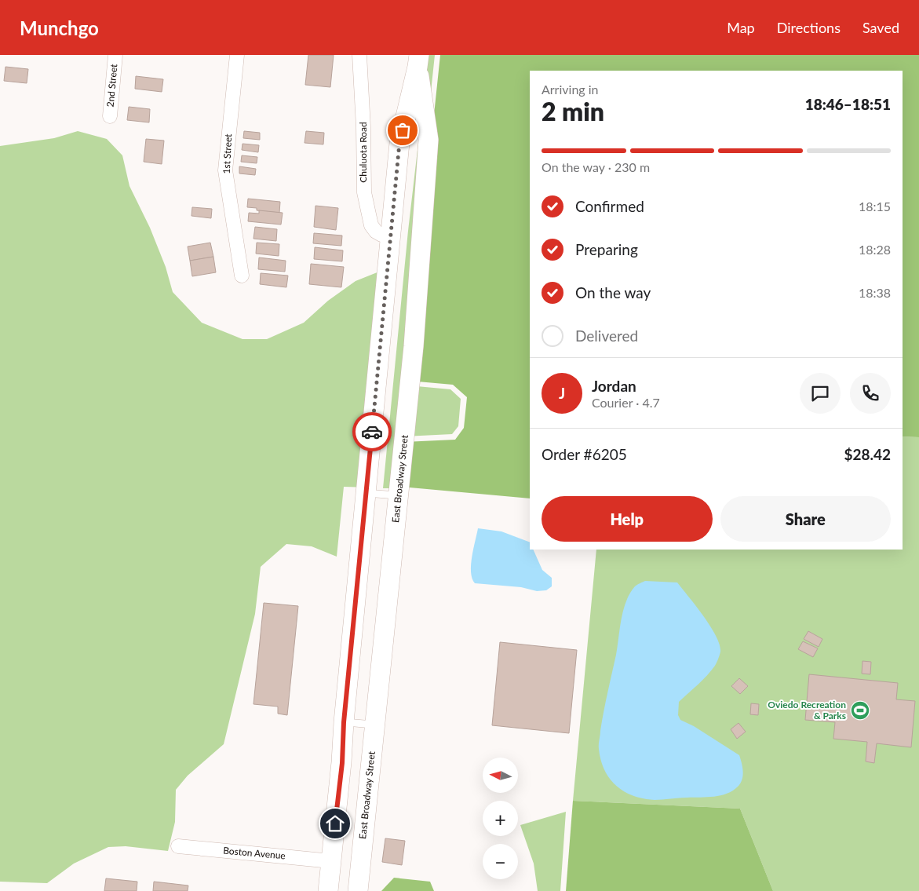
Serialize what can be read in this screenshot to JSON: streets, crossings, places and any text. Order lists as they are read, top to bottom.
{
  "streets": {
    "main road": ["East Broadway Street"],
    "street": [
      "2nd Street",
      "Chuluota Road",
      "1st Street",
      "Boston Avenue"
    ]
  },
  "crossings": [
    ["Chuluota Road", "East Broadway Street"],
    ["East Broadway Street", "Boston Avenue"]
  ],
  "places": {
    "sports": ["Oviedo Recreation & Parks"]
  },
  "north": "left",
  "page": {
    "header": "Munchgo",
    "nav": ["Map", "Directions", "Saved"],
    "heading": ["2 min", "Arriving in", "18:46–18:51"],
    "panel": [
      "Jordan",
      "Courier · 4.7",
      "Order #6205",
      "$28.42"
    ],
    "bar": "On the way · 230 m",
    "list": [
      ["Confirmed", "18:15"],
      ["Preparing", "18:28"],
      ["On the way", "18:38"],
      "Delivered"
    ],
    "round": "J",
    "buttons": ["Help", "Share"],
    "map_buttons": ["+", "−"]
  }
}
